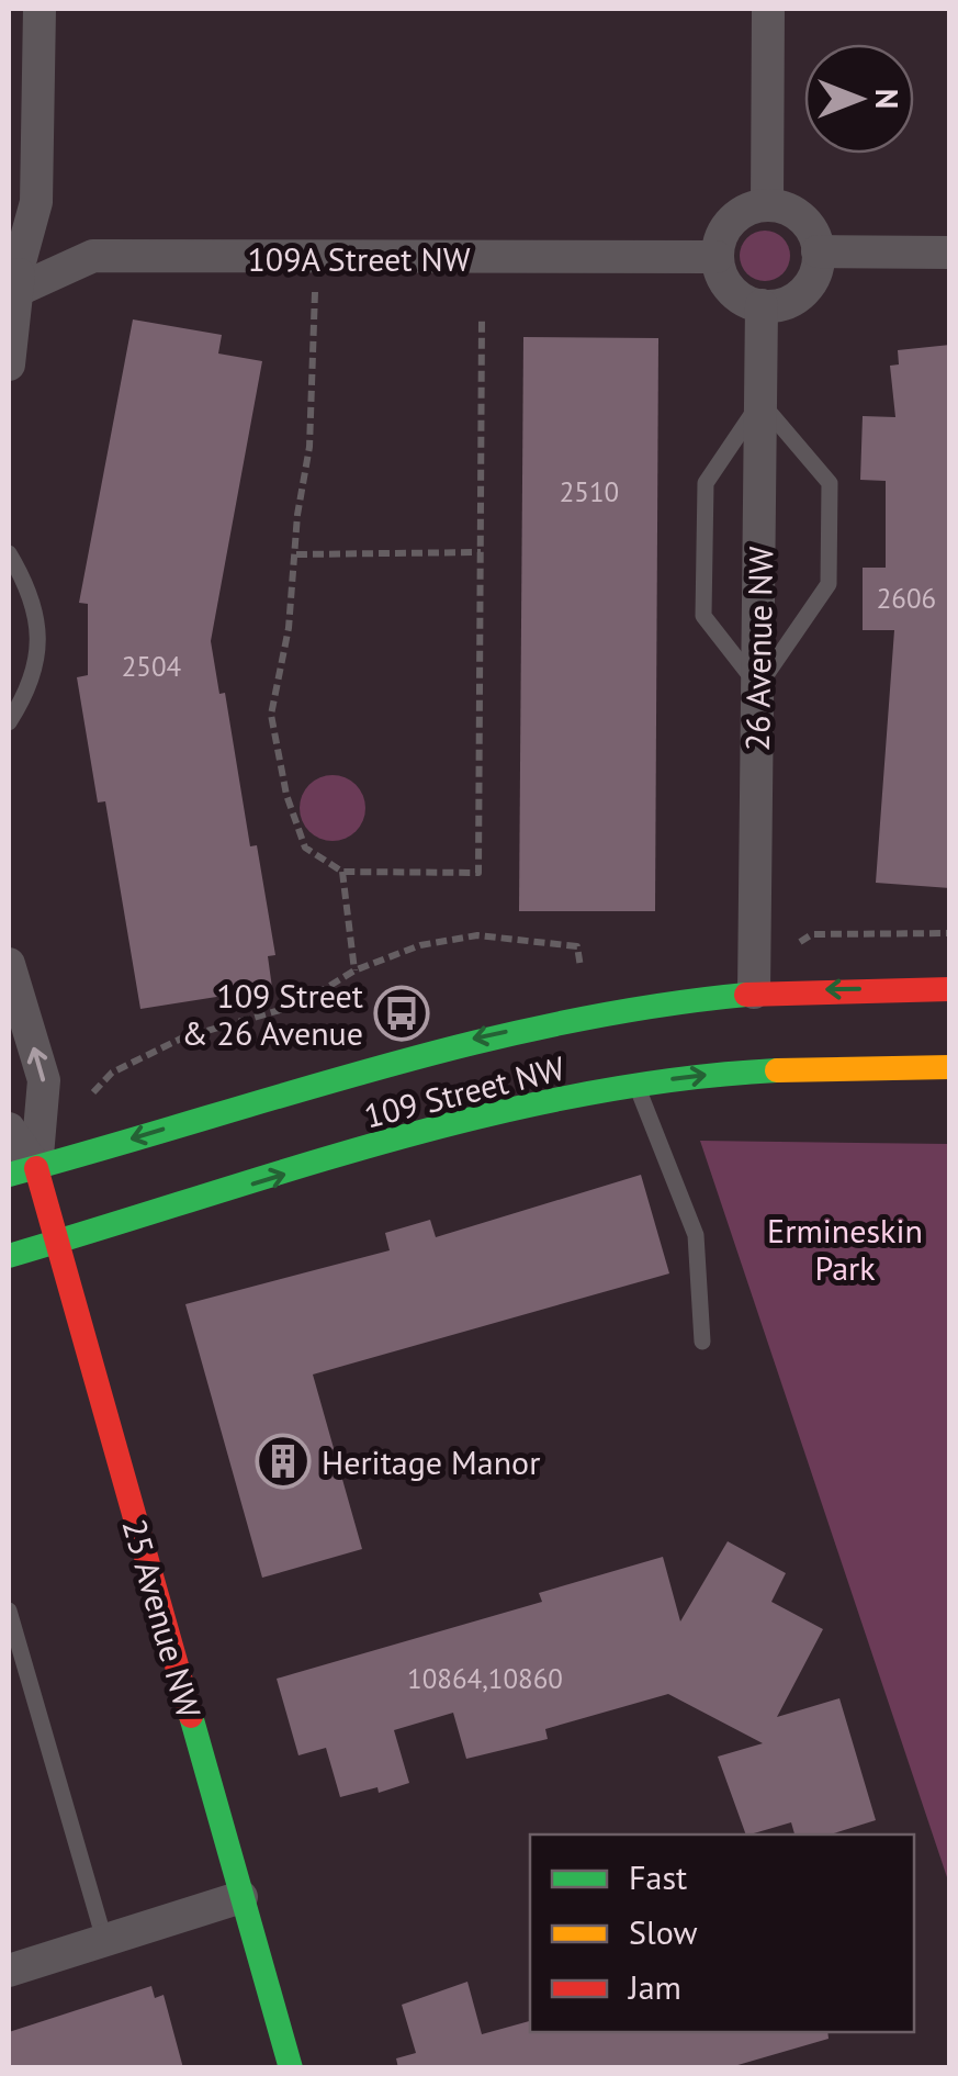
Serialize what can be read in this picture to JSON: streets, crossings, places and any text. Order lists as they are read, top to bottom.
{
  "streets": {
    "street": [
      "109A Street NW",
      "26 Avenue NW",
      "109 Street NW",
      "25 Avenue NW"
    ]
  },
  "crossings": [
    ["109A Street NW", "26 Avenue NW"],
    ["26 Avenue NW", "109 Street NW"],
    ["109 Street NW", "25 Avenue NW"]
  ],
  "parks": ["Ermineskin Park"],
  "places": {
    "bus stop": ["109 Street & 26 Avenue"],
    "building": ["Heritage Manor"]
  },
  "house_numbers": [
    "2510",
    "2606",
    "2504",
    "10864,10860"
  ],
  "legend": ["Fast", "Slow", "Jam"],
  "north": "right"
}
